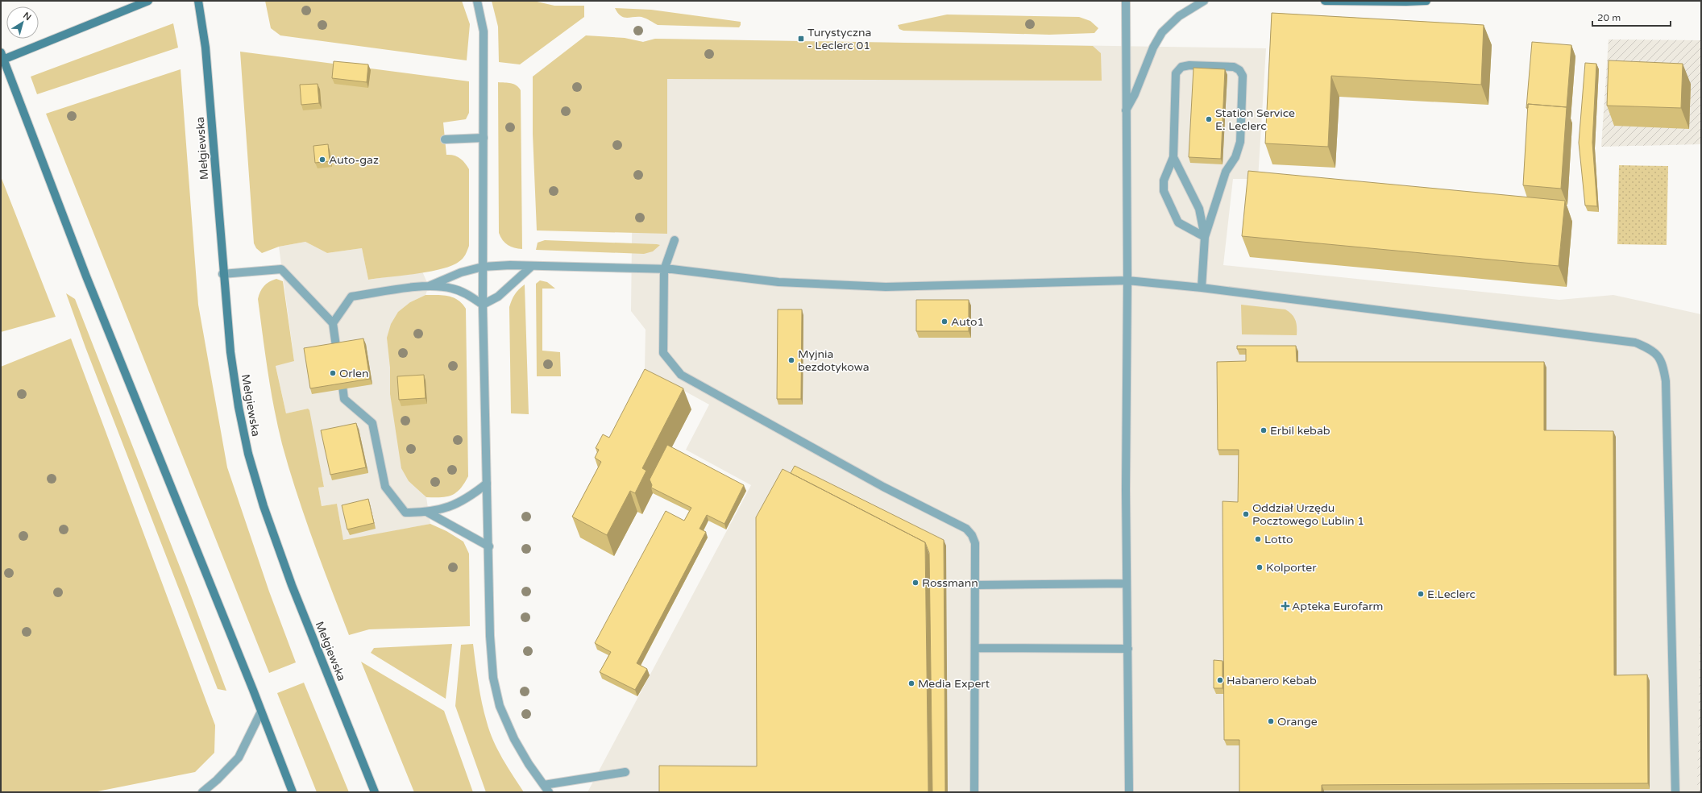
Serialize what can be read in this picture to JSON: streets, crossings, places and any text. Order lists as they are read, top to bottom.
{
  "streets": {
    "main road": ["Mełgiewska"]
  },
  "places": {
    "transit": ["Turystyczna - Leclerc 01"],
    "other": [
      "Station Service E. Leclerc",
      "Auto-gaz",
      "Auto1",
      "Myjnia bezdotykowa",
      "Orlen",
      "Erbil kebab",
      "Oddział Urzędu Pocztowego Lublin 1",
      "Lotto",
      "Kolporter",
      "Rossmann",
      "E.Leclerc",
      "Habanero Kebab",
      "Media Expert",
      "Orange"
    ],
    "health": ["Apteka Eurofarm"]
  },
  "scale_bar": "20 m",
  "north": "top right"
}
